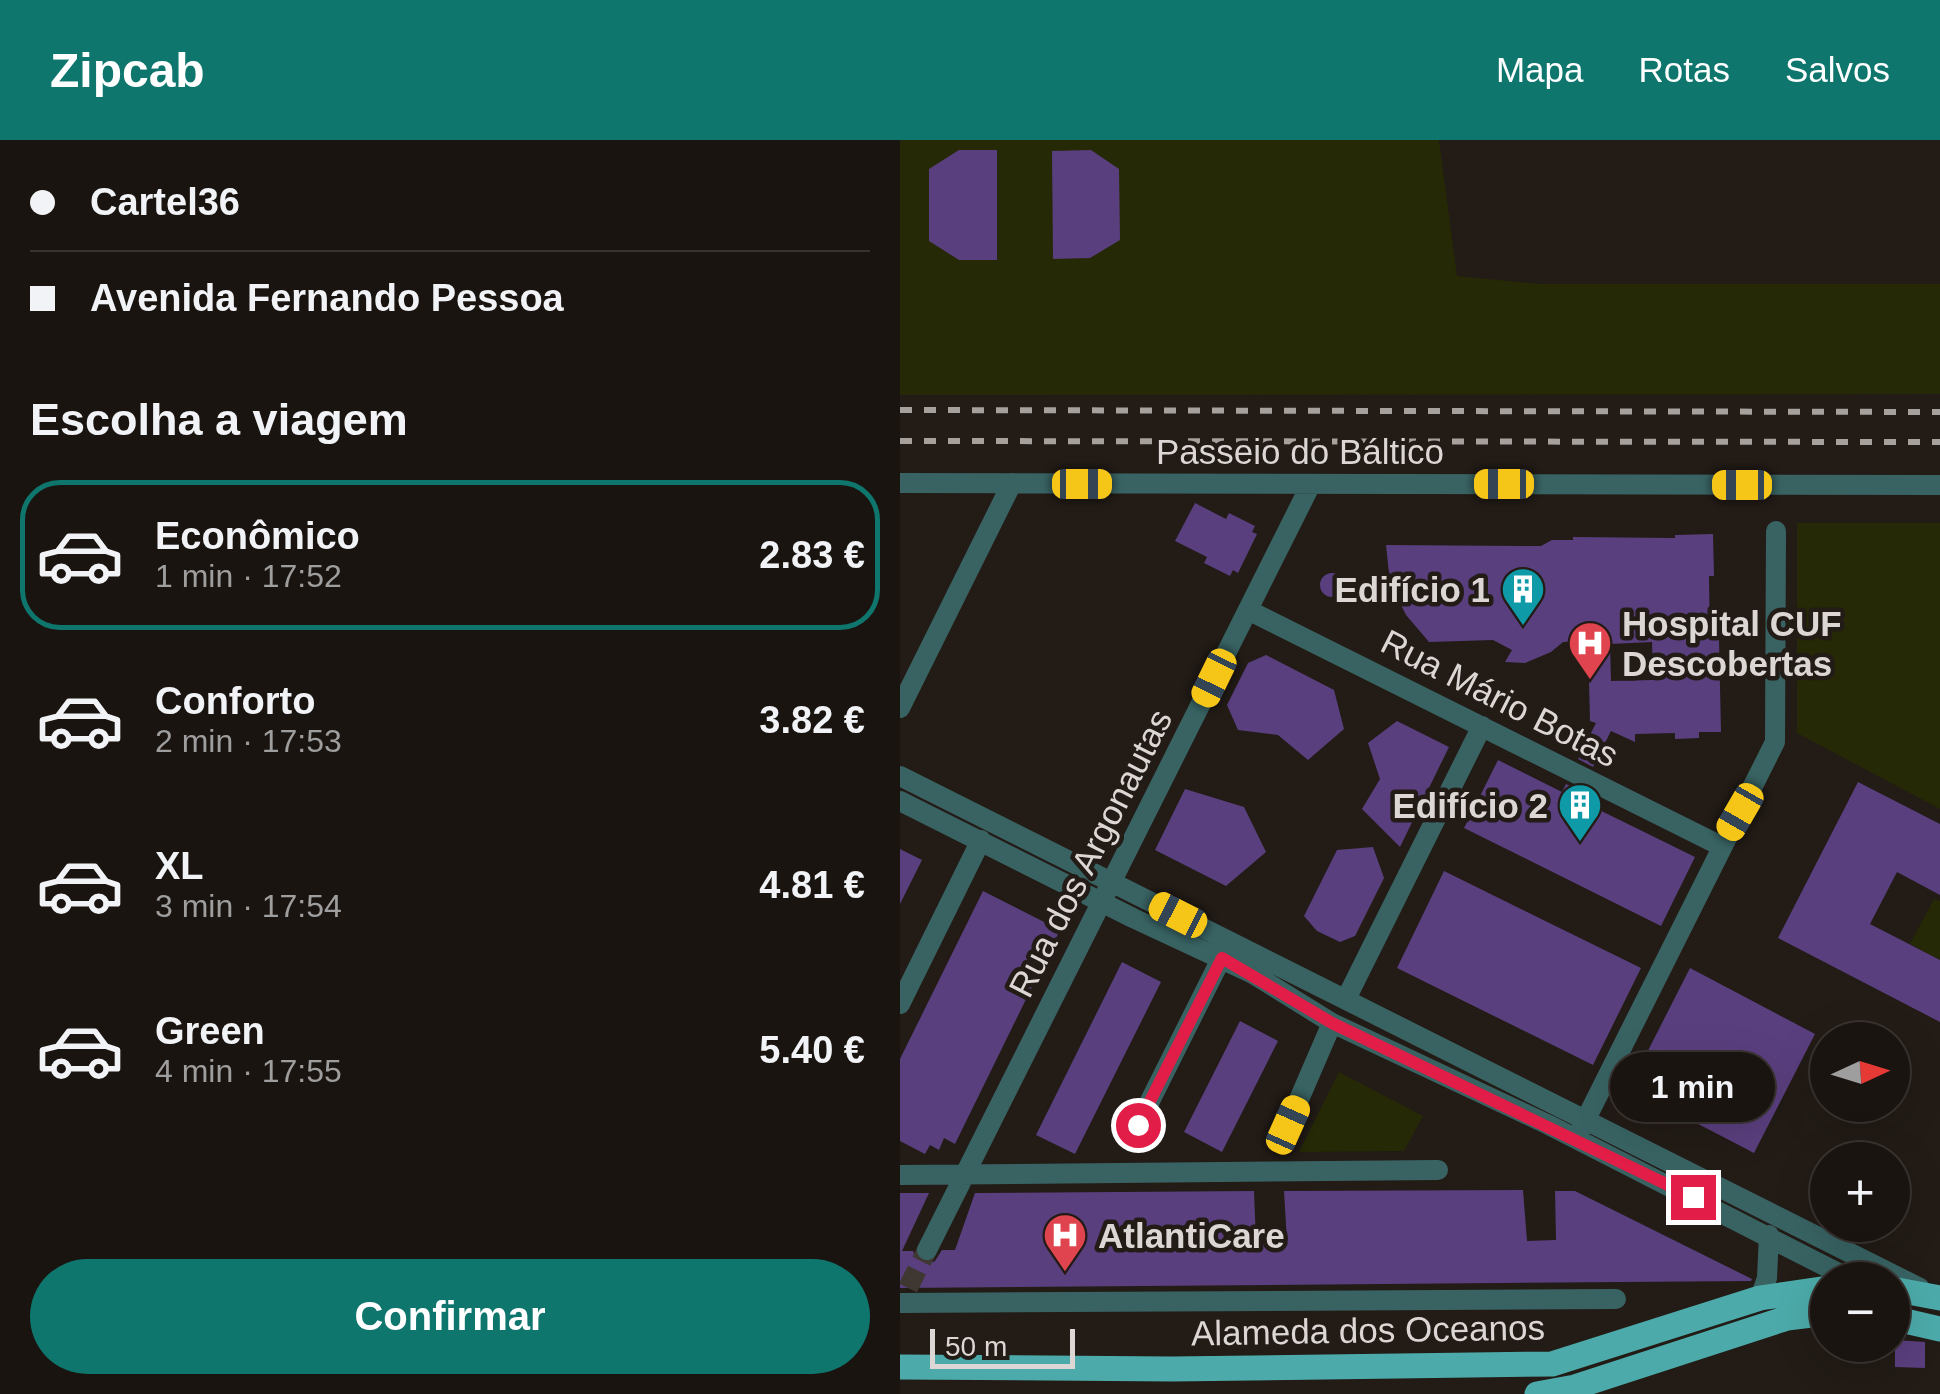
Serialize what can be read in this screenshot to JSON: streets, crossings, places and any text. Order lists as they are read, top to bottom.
{
  "streets": {
    "main road": ["Alameda dos Oceanos"],
    "street": ["Passeio do Báltico", "Rua Mário Botas", "Rua dos Argonautas"]
  },
  "crossings": [
    ["Passeio do Báltico", "Rua dos Argonautas"],
    ["Rua Mário Botas", "Rua dos Argonautas"]
  ],
  "places": {
    "building": ["Edifício 1", "Edifício 2"],
    "hospital": ["Hospital CUF Descobertas", "AtlantiCare"]
  },
  "scale_bar": "50 m",
  "north": "right",
  "page": {
    "header": "Zipcab",
    "nav": ["Mapa", "Rotas", "Salvos"],
    "banner": ["Cartel36", "Avenida Fernando Pessoa"],
    "heading": "Escolha a viagem",
    "list": [
      {
        "name": "Econômico",
        "note": "1 min · 17:52",
        "value": "2.83 €"
      },
      {
        "name": "Conforto",
        "note": "2 min · 17:53",
        "value": "3.82 €"
      },
      {
        "name": "XL",
        "note": "3 min · 17:54",
        "value": "4.81 €"
      },
      {
        "name": "Green",
        "note": "4 min · 17:55",
        "value": "5.40 €"
      }
    ],
    "map_buttons": ["+", "−"],
    "bubble": "1 min",
    "buttons": "Confirmar",
    "scale": "50 m"
  }
}
